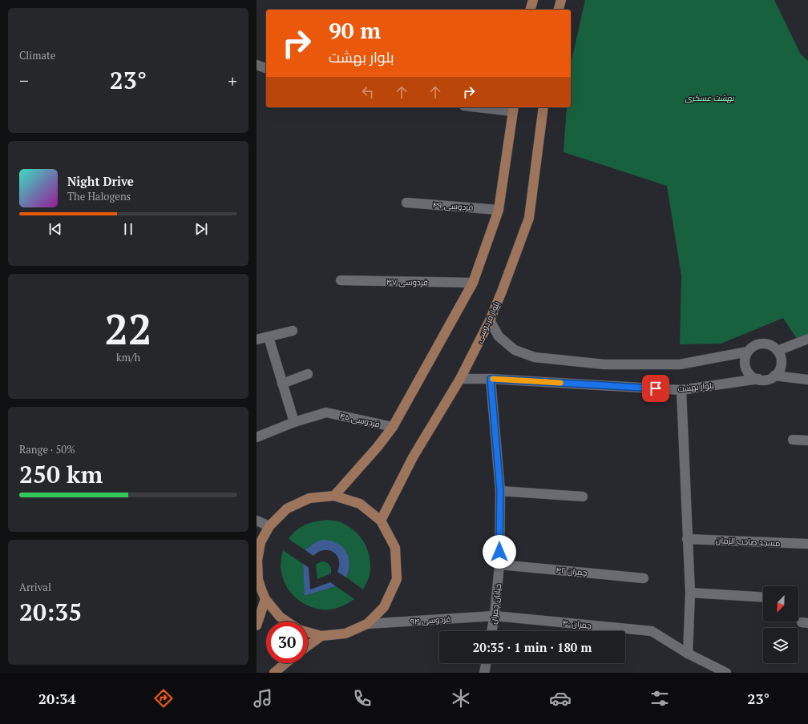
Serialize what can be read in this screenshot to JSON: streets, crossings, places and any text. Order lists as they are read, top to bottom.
{
  "streets": {
    "main road": ["بلوار فردوسی"],
    "street": [
      "فردوسی ۴۹",
      "فردوسی ۴۷",
      "بلوار بهشت",
      "فردوسی ۴۵",
      "مسجد صاحب الزمان",
      "چمران ۴۲",
      "خیابان چمران",
      "فردوسی ۹۴",
      "چمران ۴۰"
    ]
  },
  "crossings": [
    ["بلوار فردوسی", "بلوار بهشت"],
    ["بلوار بهشت", "خیابان چمران"],
    ["چمران ۴۲", "خیابان چمران"],
    ["خیابان چمران", "فردوسی ۹۴"],
    ["خیابان چمران", "چمران ۴۰"],
    ["فردوسی ۹۴", "چمران ۴۰"]
  ],
  "parks": ["بهشت عسکری"],
  "north": "bottom left",
  "page": {
    "tile": [
      "Climate",
      ["22", "km/h"],
      ["Range · 50%", "250 km"],
      ["Arrival", "20:35"]
    ],
    "turn": ["90 m", "بلوار بهشت"],
    "heat": ["−", "23°", "+"],
    "song": ["Night Drive", "The Halogens"],
    "limit": "30",
    "trip": "20:35 · 1 min · 180 m",
    "tabs": ["20:34", "23°"]
  }
}
